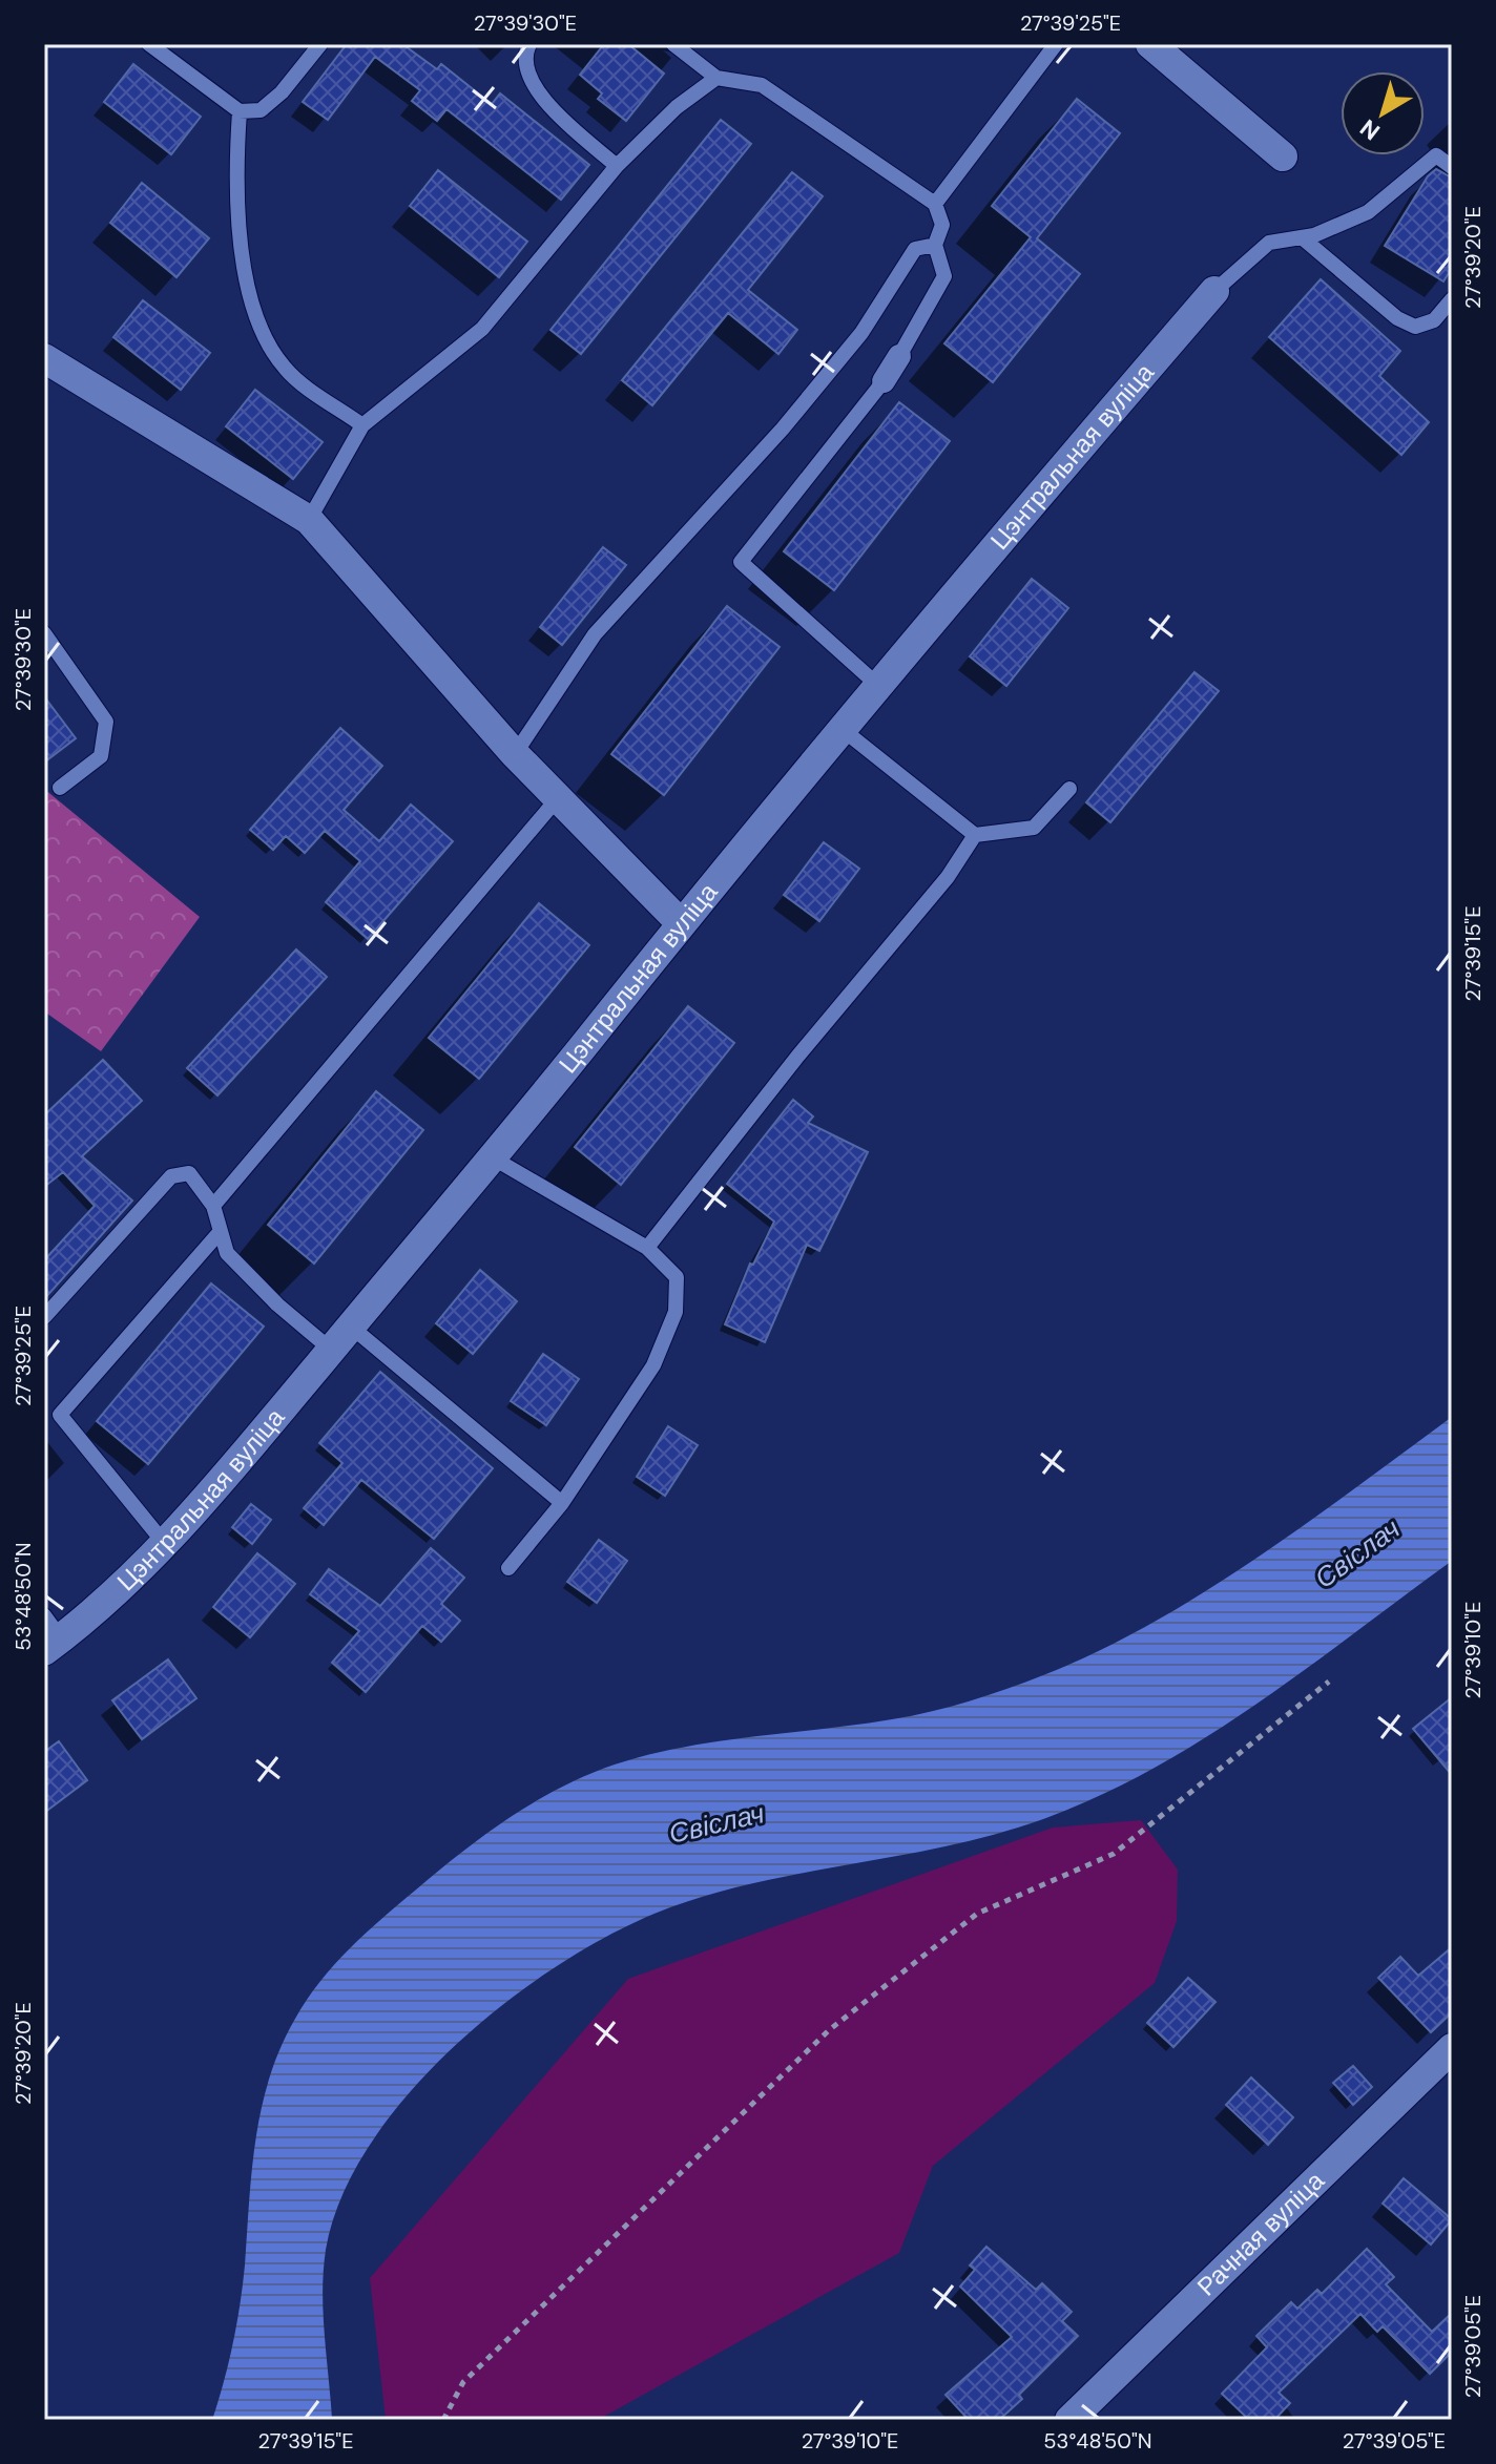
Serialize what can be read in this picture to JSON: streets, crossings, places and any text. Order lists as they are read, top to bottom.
{
  "streets": {
    "street": ["Цэнтральная вуліца", "Рачная вуліца"]
  },
  "water": ["Свіслач"],
  "north": "bottom left",
  "coordinates": [
    "27°39'30\"E",
    "27°39'25\"E",
    "27°39'20\"E",
    "27°39'15\"E",
    "53°48'50\"N",
    "27°39'10\"E",
    "27°39'05\"E"
  ]
}
